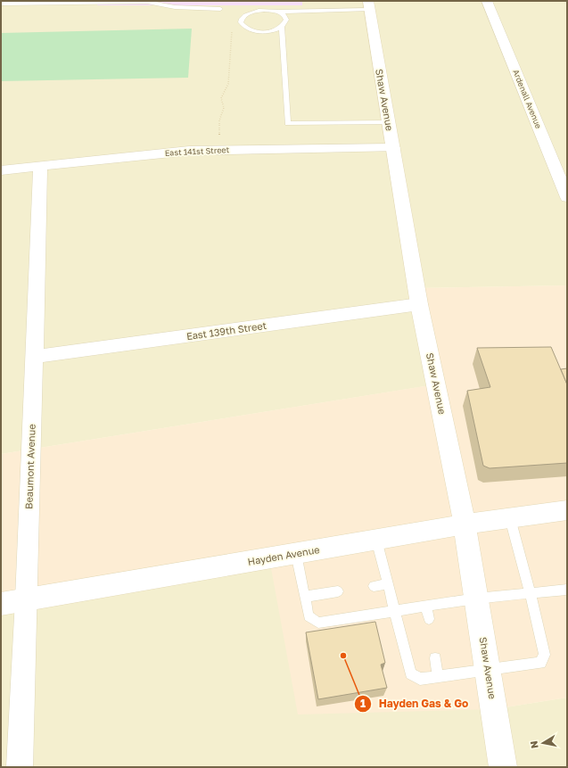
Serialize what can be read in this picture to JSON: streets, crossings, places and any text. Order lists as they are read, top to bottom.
{
  "streets": {
    "main road": ["Shaw Avenue", "Hayden Avenue"],
    "street": [
      "Ardenall Avenue",
      "East 141st Street",
      "East 139th Street",
      "Beaumont Avenue"
    ]
  },
  "crossings": [
    ["Shaw Avenue", "East 141st Street"],
    ["Shaw Avenue", "East 139th Street"],
    ["Shaw Avenue", "Hayden Avenue"],
    ["East 141st Street", "Beaumont Avenue"],
    ["East 139th Street", "Beaumont Avenue"],
    ["Beaumont Avenue", "Hayden Avenue"]
  ],
  "places": ["Hayden Gas & Go"],
  "north": "left"
}
